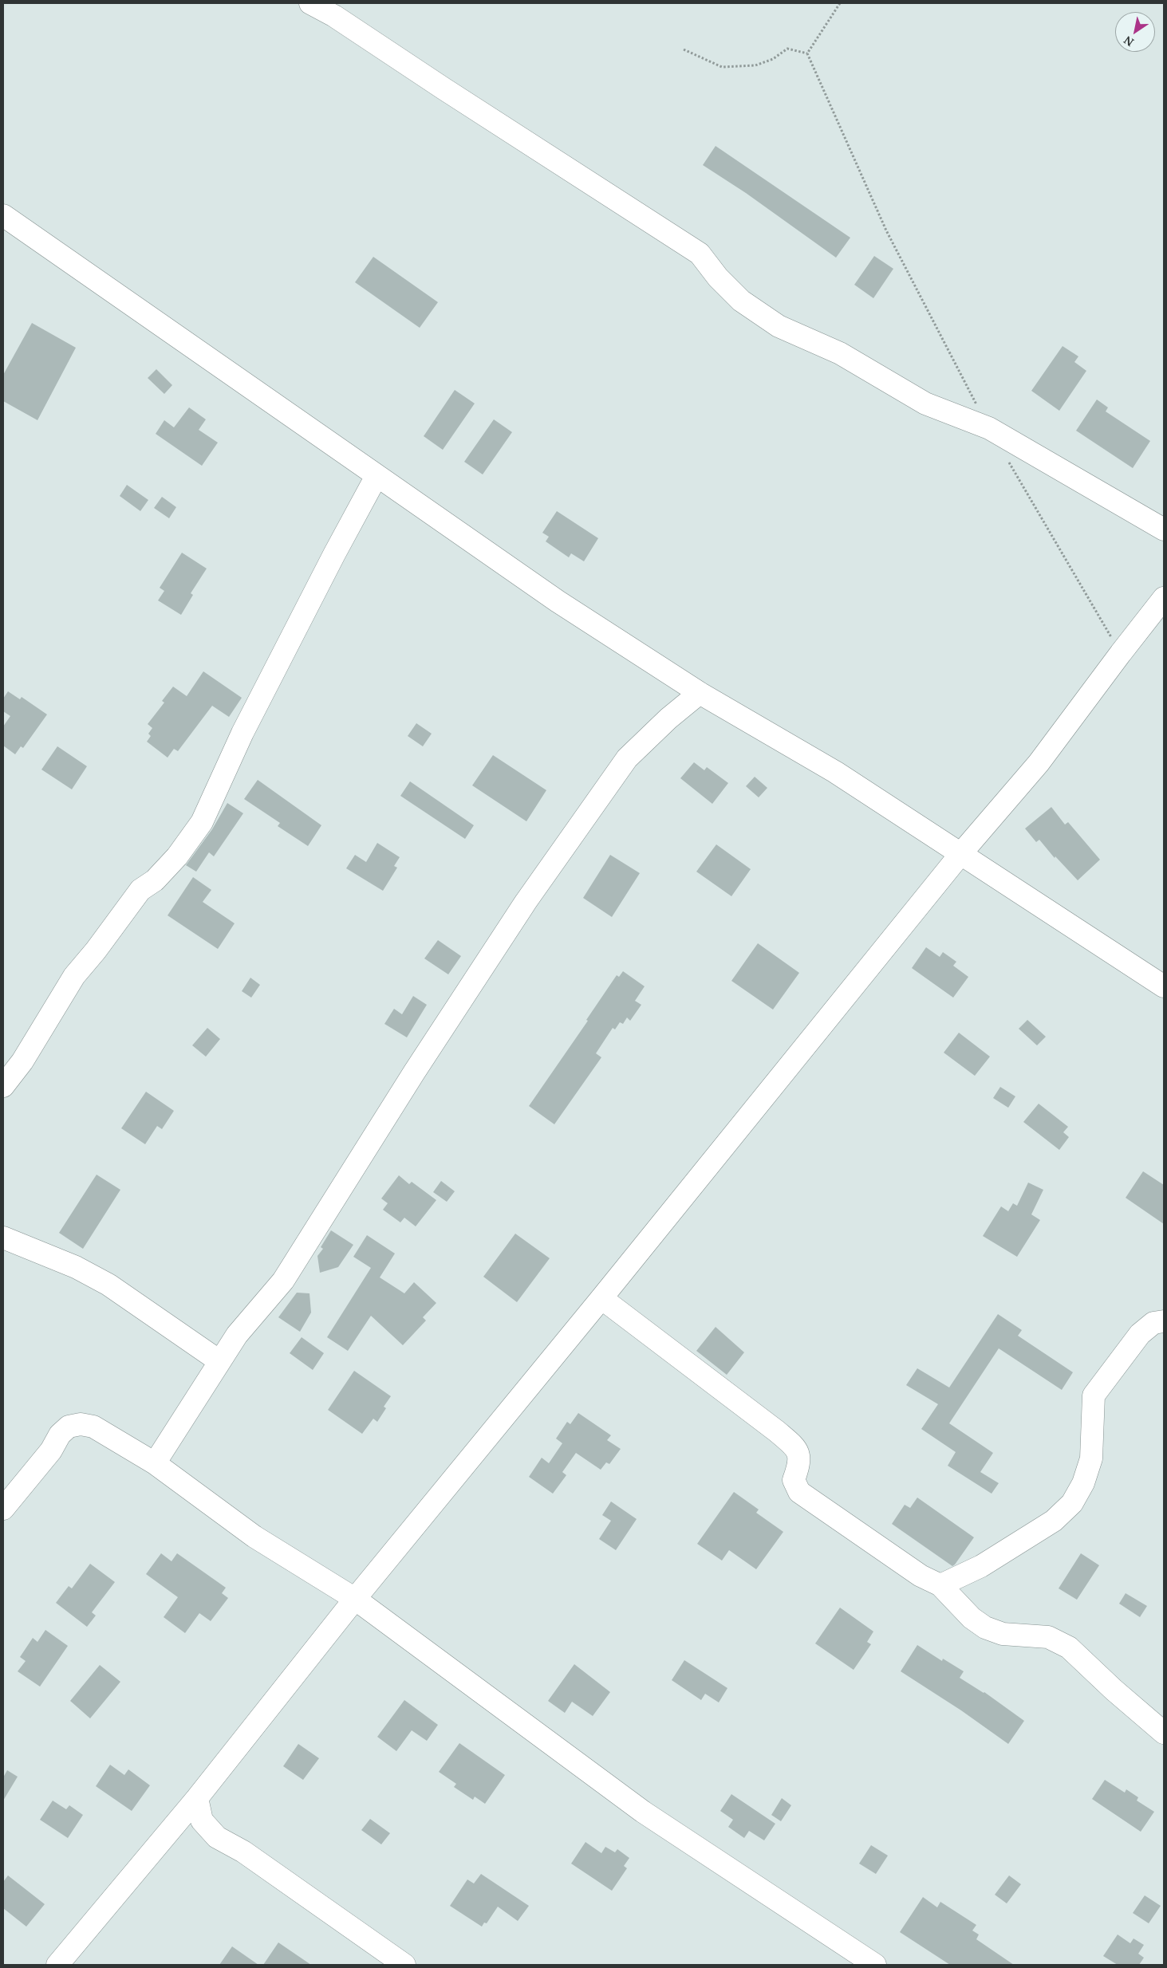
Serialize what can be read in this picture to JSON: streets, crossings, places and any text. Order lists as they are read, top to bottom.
{
  "north": "bottom left"
}
